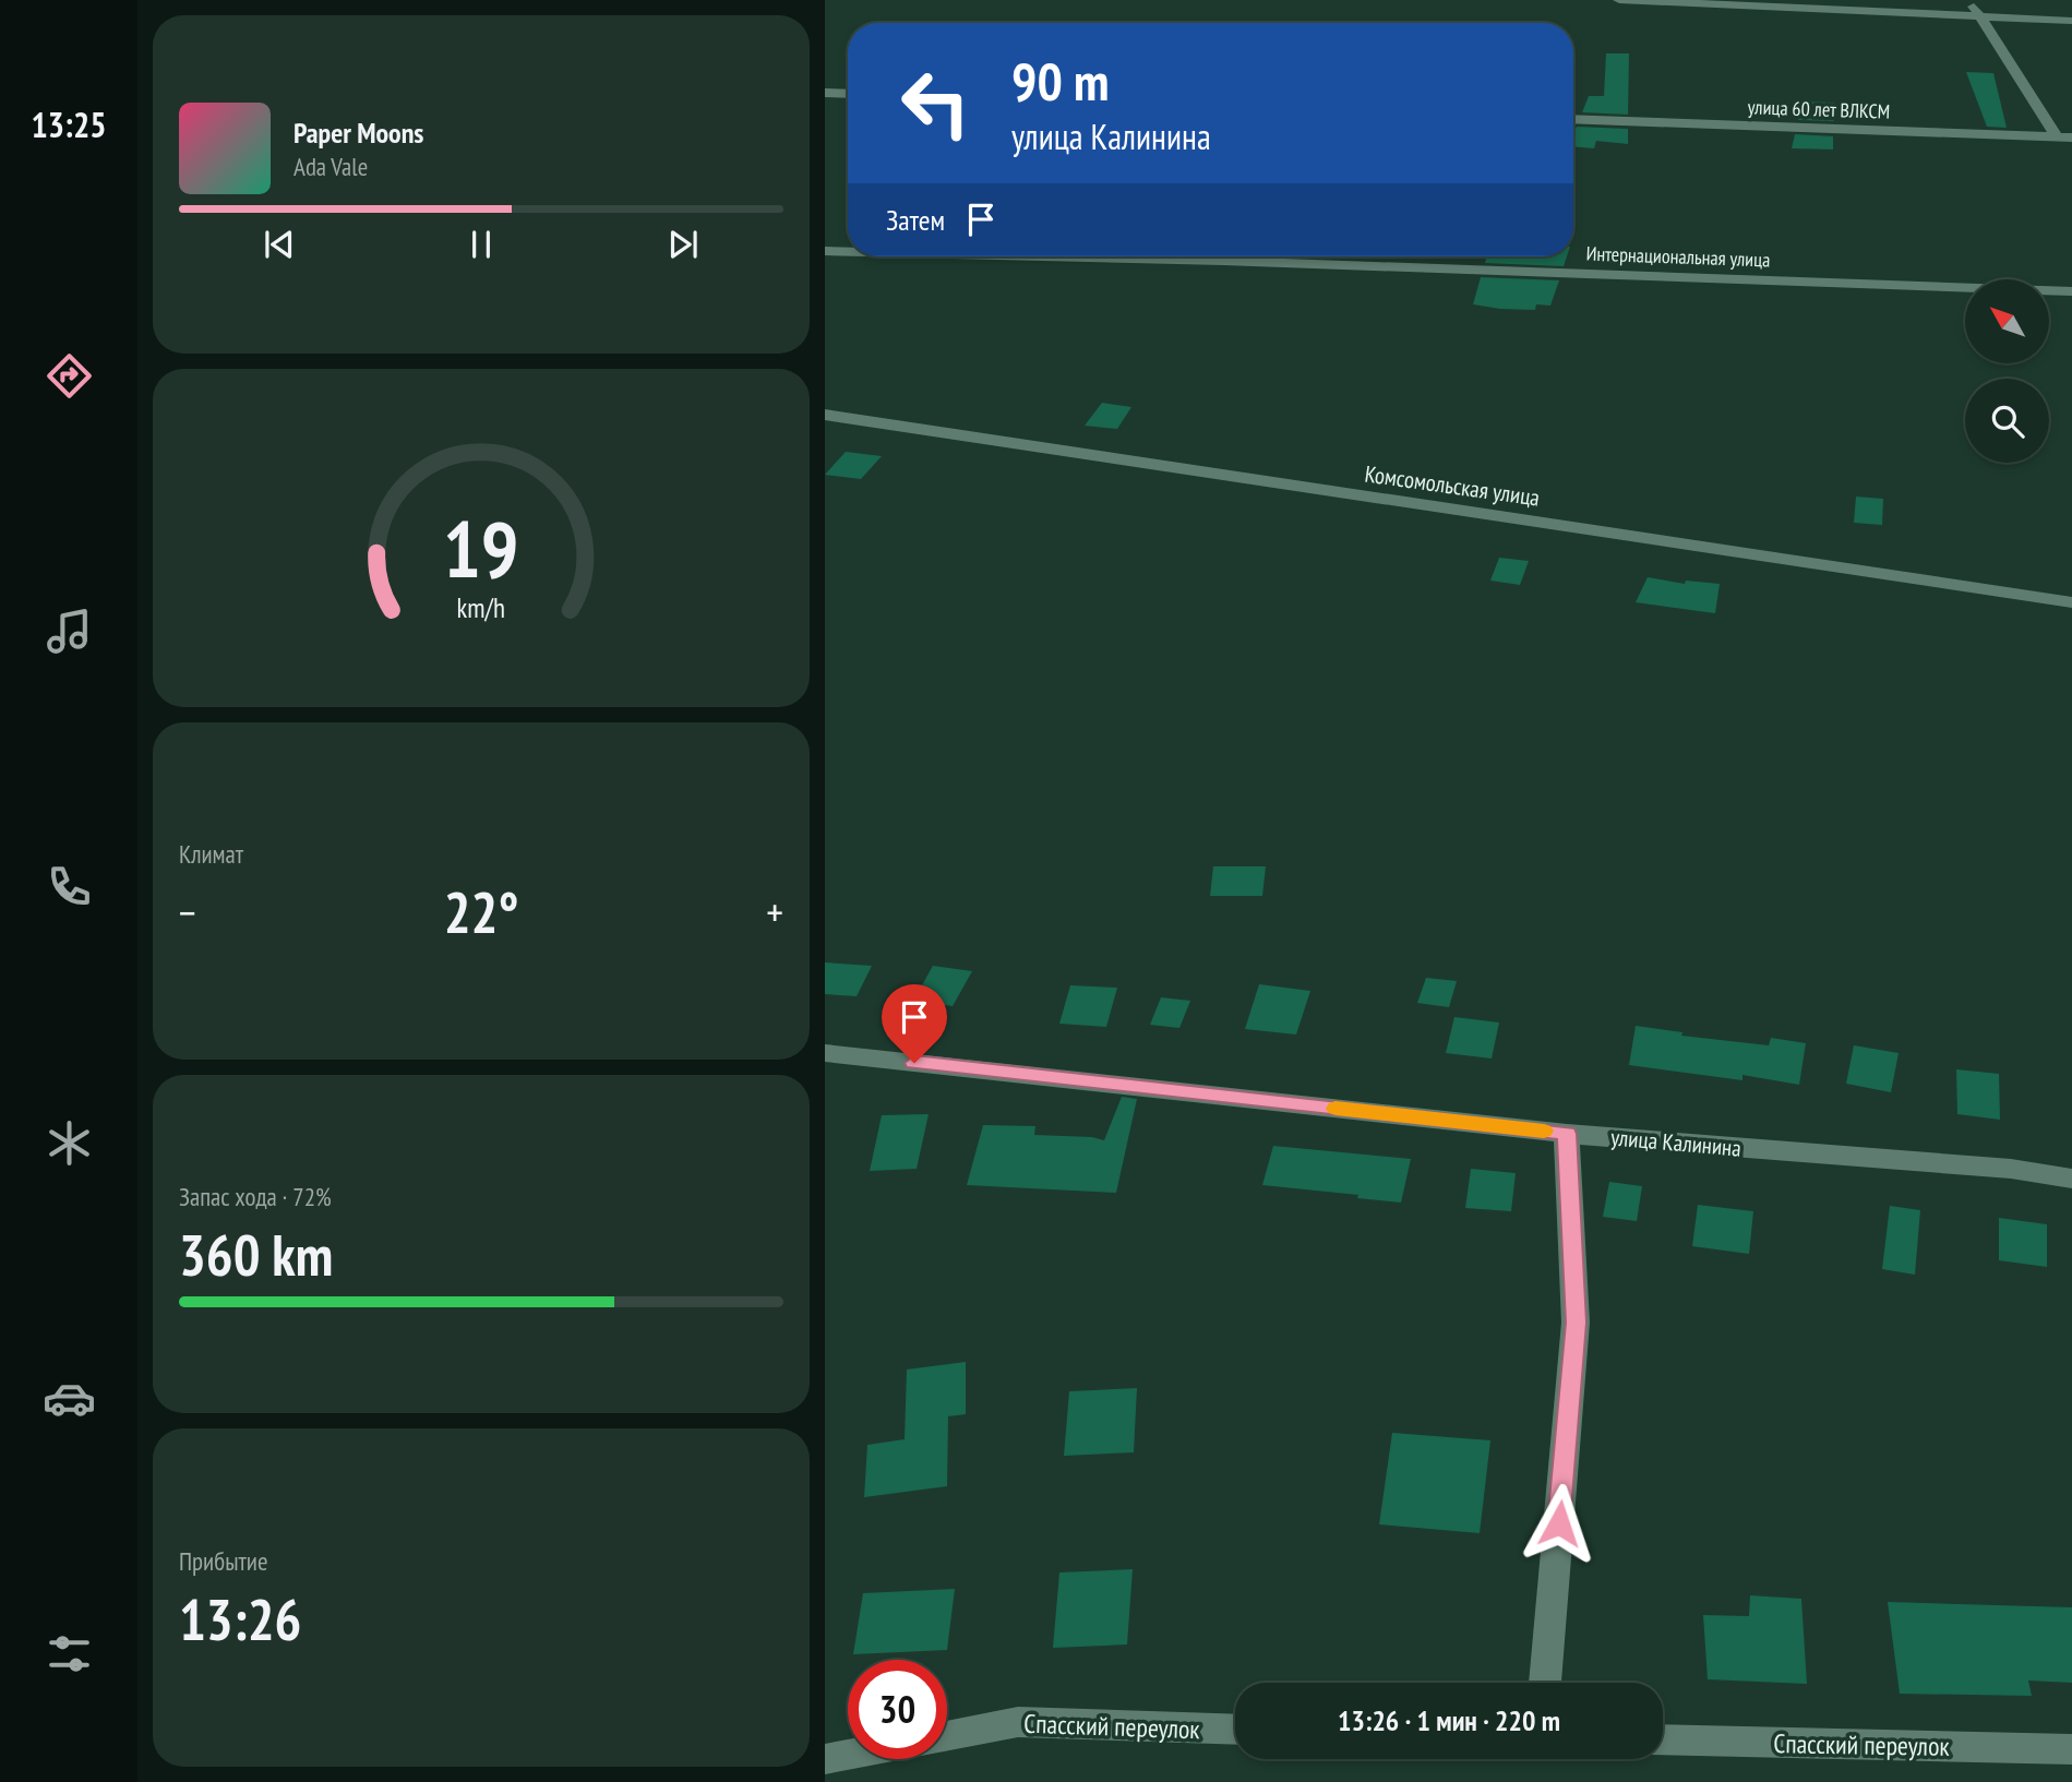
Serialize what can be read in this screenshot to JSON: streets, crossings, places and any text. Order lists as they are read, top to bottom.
{
  "streets": {
    "street": [
      "улица 60 лет ВЛКСМ",
      "Интернациональная улица",
      "Комсомольская улица",
      "улица Калинина",
      "Спасский переулок"
    ]
  },
  "north": "top left",
  "page": {
    "tabs": "13:25",
    "turn": ["90 m", "улица Калинина"],
    "song": ["Paper Moons", "Ada Vale"],
    "then": "Затем",
    "tile": [
      "Климат",
      ["Запас хода · 72%", "360 km"],
      ["Прибытие", "13:26"]
    ],
    "heat": ["−", "22°", "+"],
    "limit": "30",
    "trip": "13:26 · 1 мин · 220 m",
    "gauge": ["19", "km/h"]
  }
}
